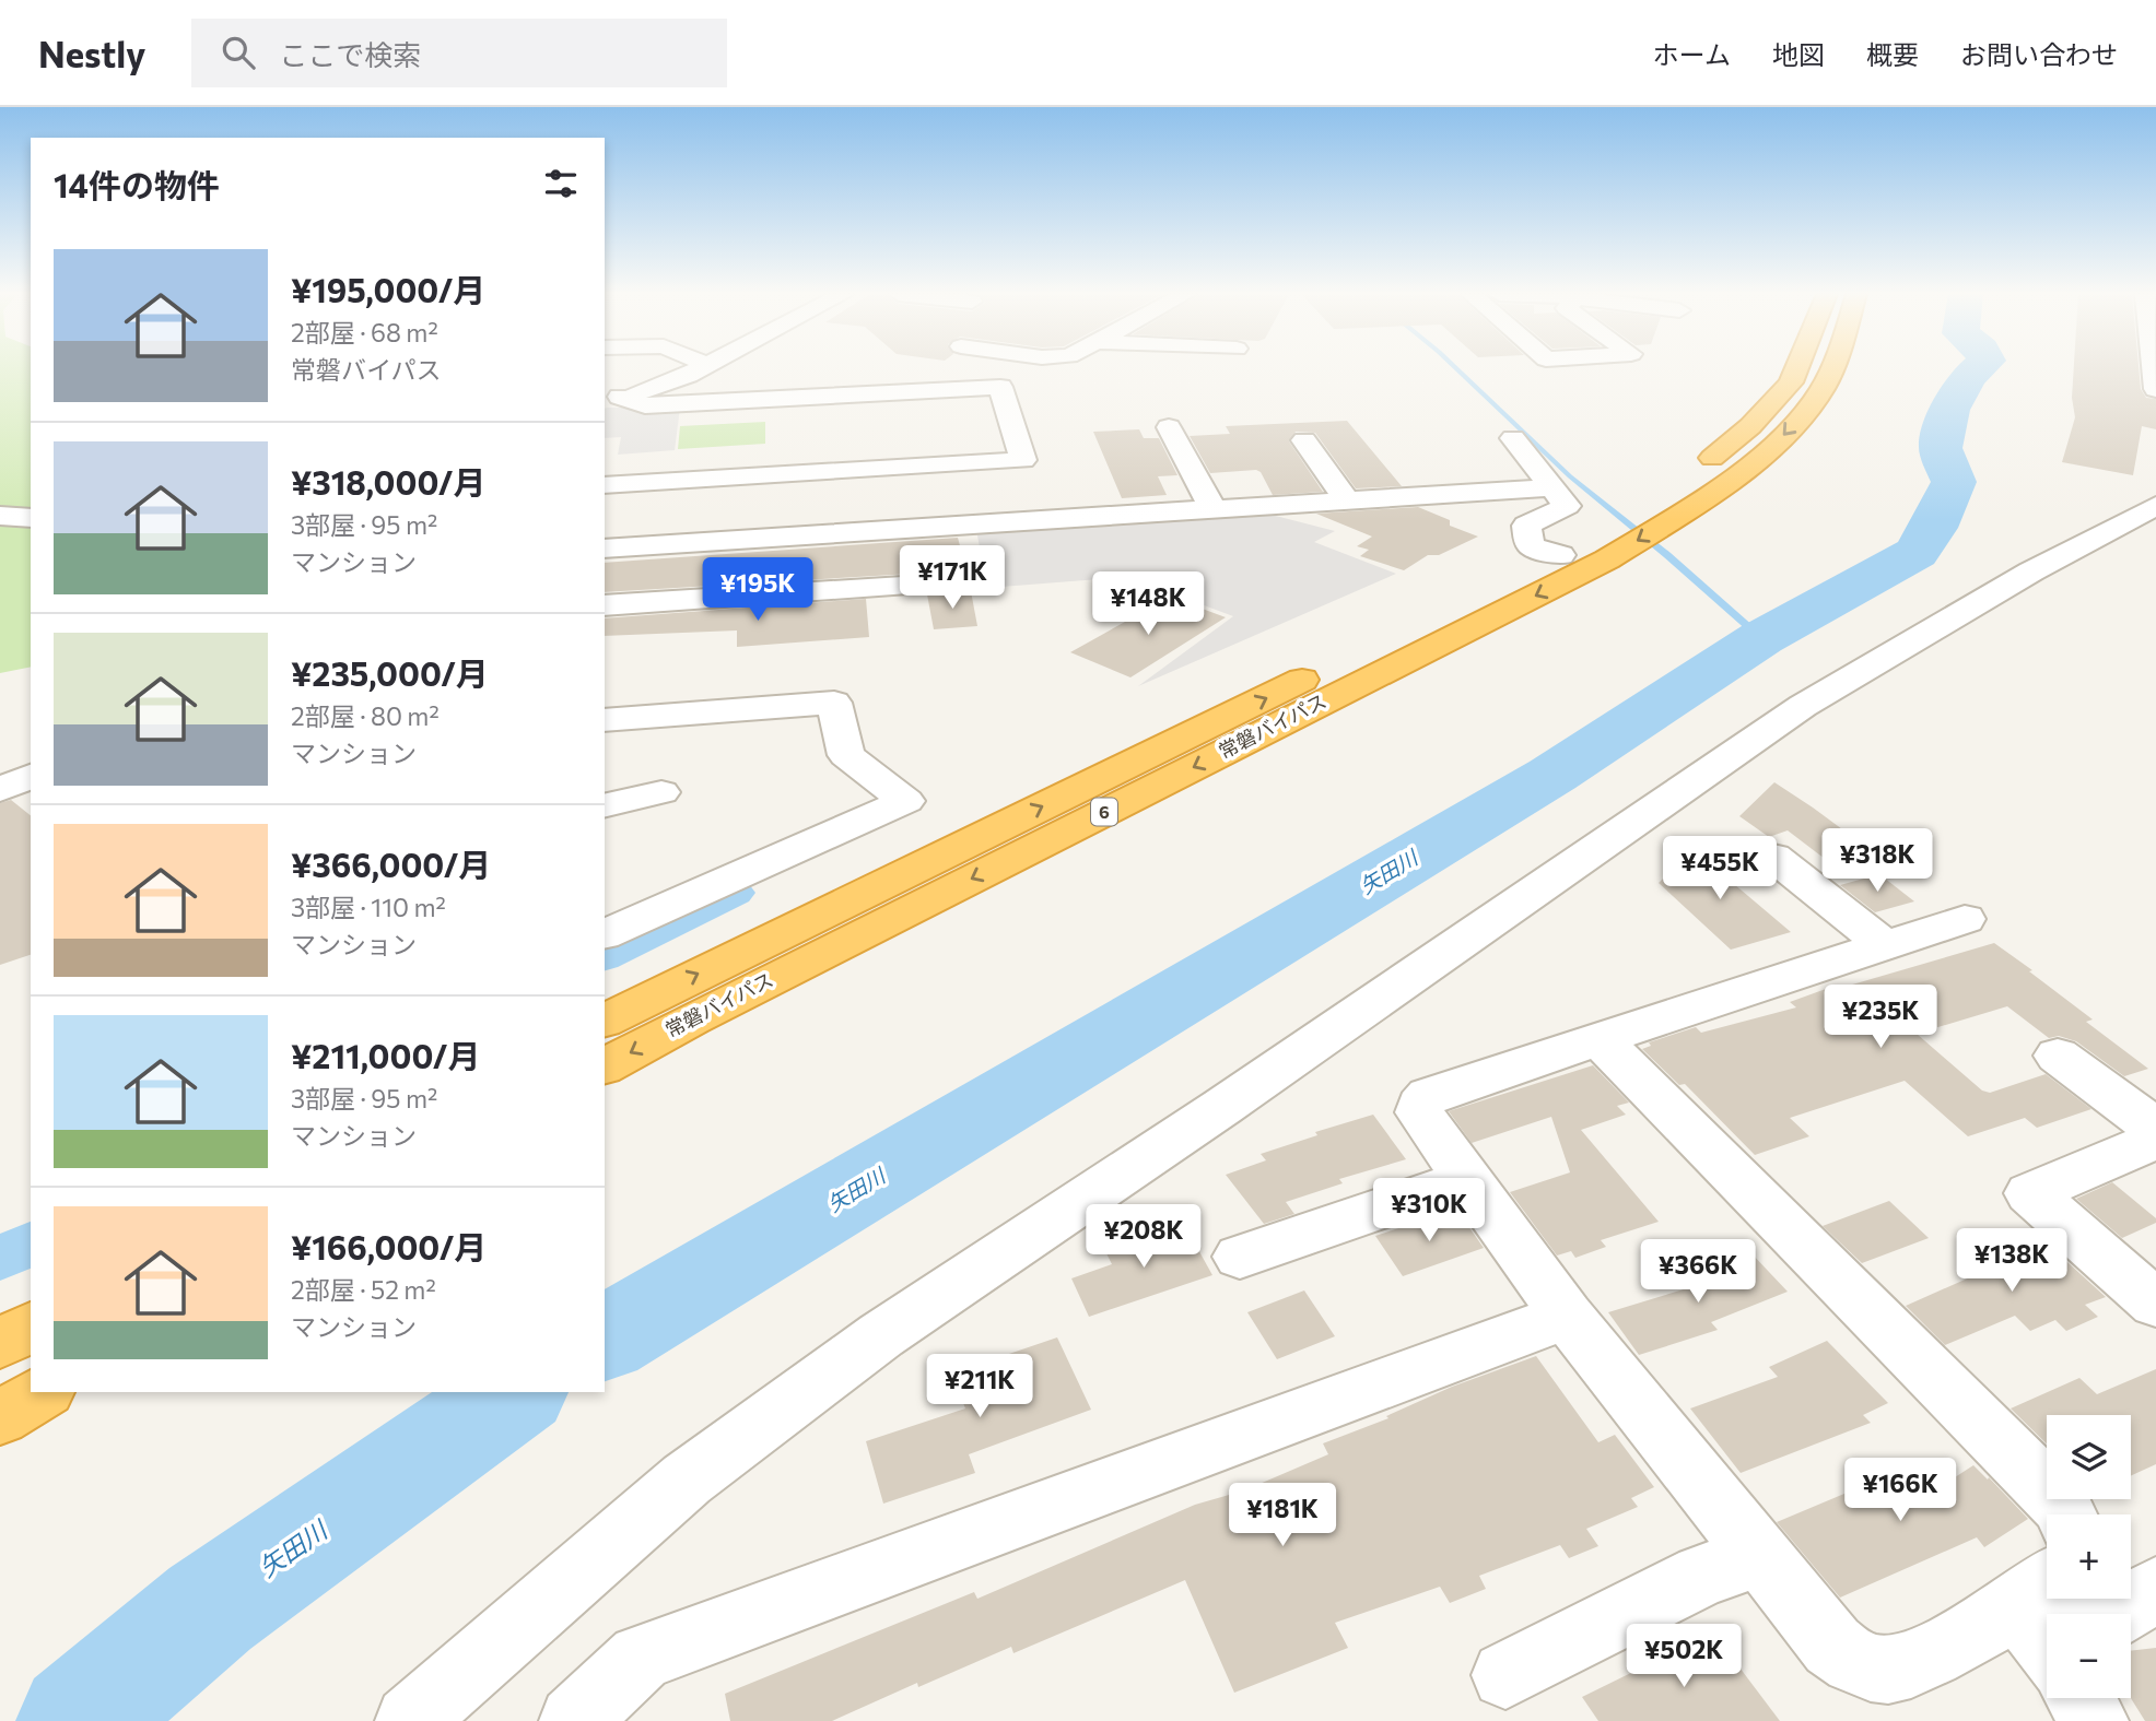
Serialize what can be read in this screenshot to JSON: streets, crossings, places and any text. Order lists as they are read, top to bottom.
{
  "streets": {
    "highway": ["常磐バイパス", "6"]
  },
  "water": ["矢田川"],
  "page": {
    "header": "Nestly",
    "search": "ここで検索",
    "nav": [
      "ホーム",
      "地図",
      "概要",
      "お問い合わせ"
    ],
    "heading": "14件の物件",
    "list": [
      {
        "name": "¥195,000/月",
        "note": "2部屋 · 68 m² · 常磐バイパス"
      },
      {
        "name": "¥318,000/月",
        "note": "3部屋 · 95 m² · マンション"
      },
      {
        "name": "¥235,000/月",
        "note": "2部屋 · 80 m² · マンション"
      },
      {
        "name": "¥366,000/月",
        "note": "3部屋 · 110 m² · マンション"
      },
      {
        "name": "¥211,000/月",
        "note": "3部屋 · 95 m² · マンション"
      },
      {
        "name": "¥166,000/月",
        "note": "2部屋 · 52 m² · マンション"
      }
    ],
    "price": [
      "¥171K",
      "¥195K",
      "¥148K",
      "¥318K",
      "¥455K",
      "¥235K",
      "¥310K",
      "¥208K",
      "¥138K",
      "¥366K",
      "¥211K",
      "¥166K",
      "¥181K",
      "¥502K"
    ],
    "map_buttons": ["+", "−"]
  }
}
